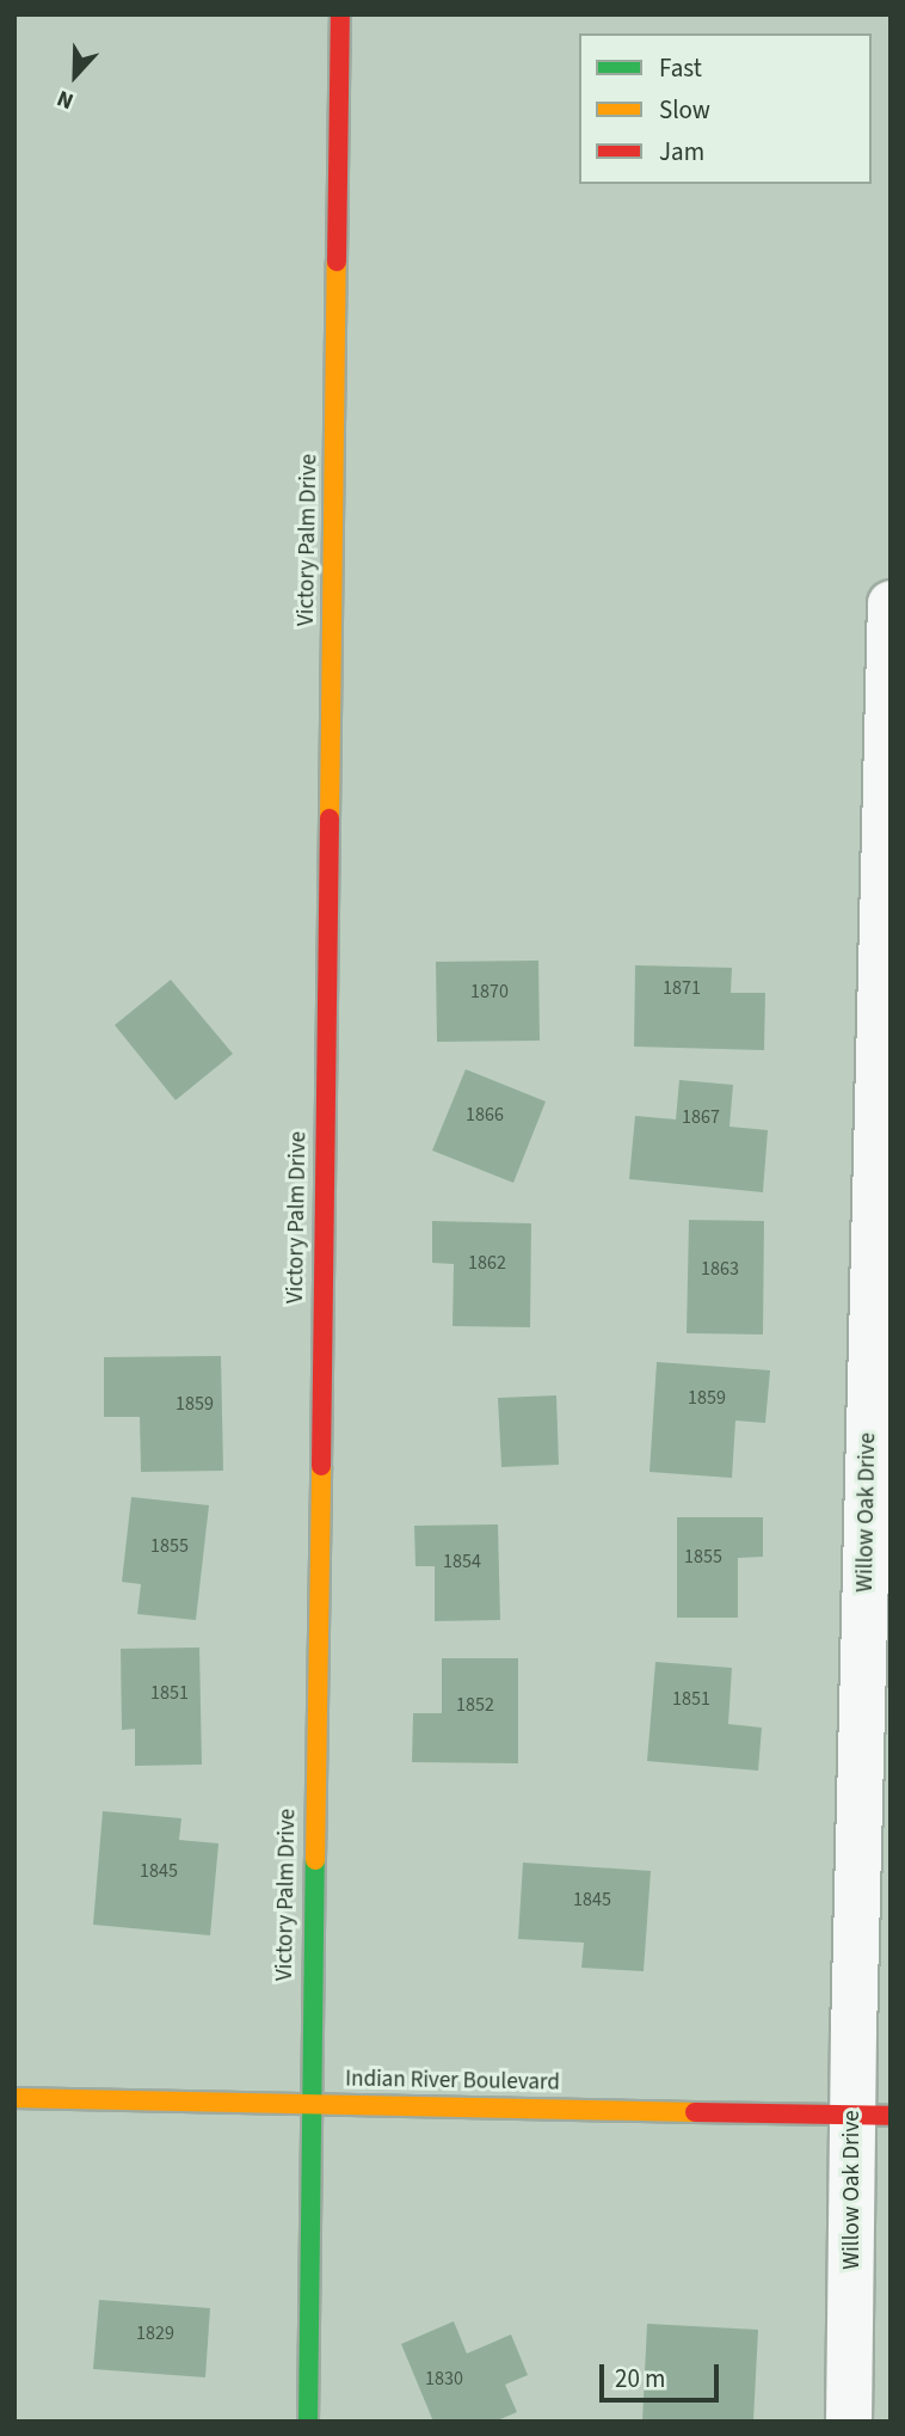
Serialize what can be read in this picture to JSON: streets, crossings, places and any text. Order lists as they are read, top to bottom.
{
  "streets": {
    "street": ["Victory Palm Drive", "Willow Oak Drive", "Indian River Boulevard"]
  },
  "crossings": [
    ["Victory Palm Drive", "Indian River Boulevard"],
    ["Willow Oak Drive", "Indian River Boulevard"]
  ],
  "house_numbers": [
    "1871",
    "1870",
    "1866",
    "1867",
    "1862",
    "1863",
    "1859",
    "1859",
    "1855",
    "1855",
    "1854",
    "1851",
    "1851",
    "1852",
    "1845",
    "1845",
    "1829",
    "1830"
  ],
  "legend": ["Fast", "Slow", "Jam"],
  "scale_bar": "20 m",
  "north": "bottom"
}
